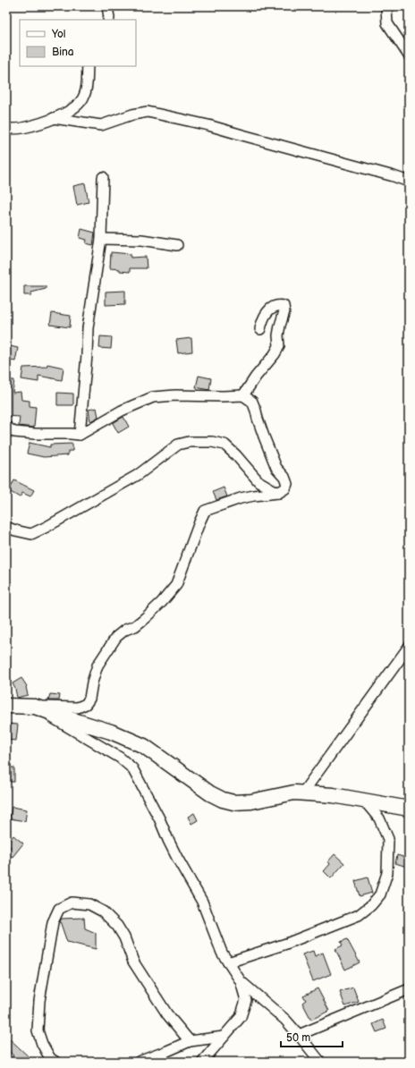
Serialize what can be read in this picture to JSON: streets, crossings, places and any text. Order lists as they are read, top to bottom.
{
  "legend": ["Yol", "Bina"],
  "scale_bar": "50 m"
}
